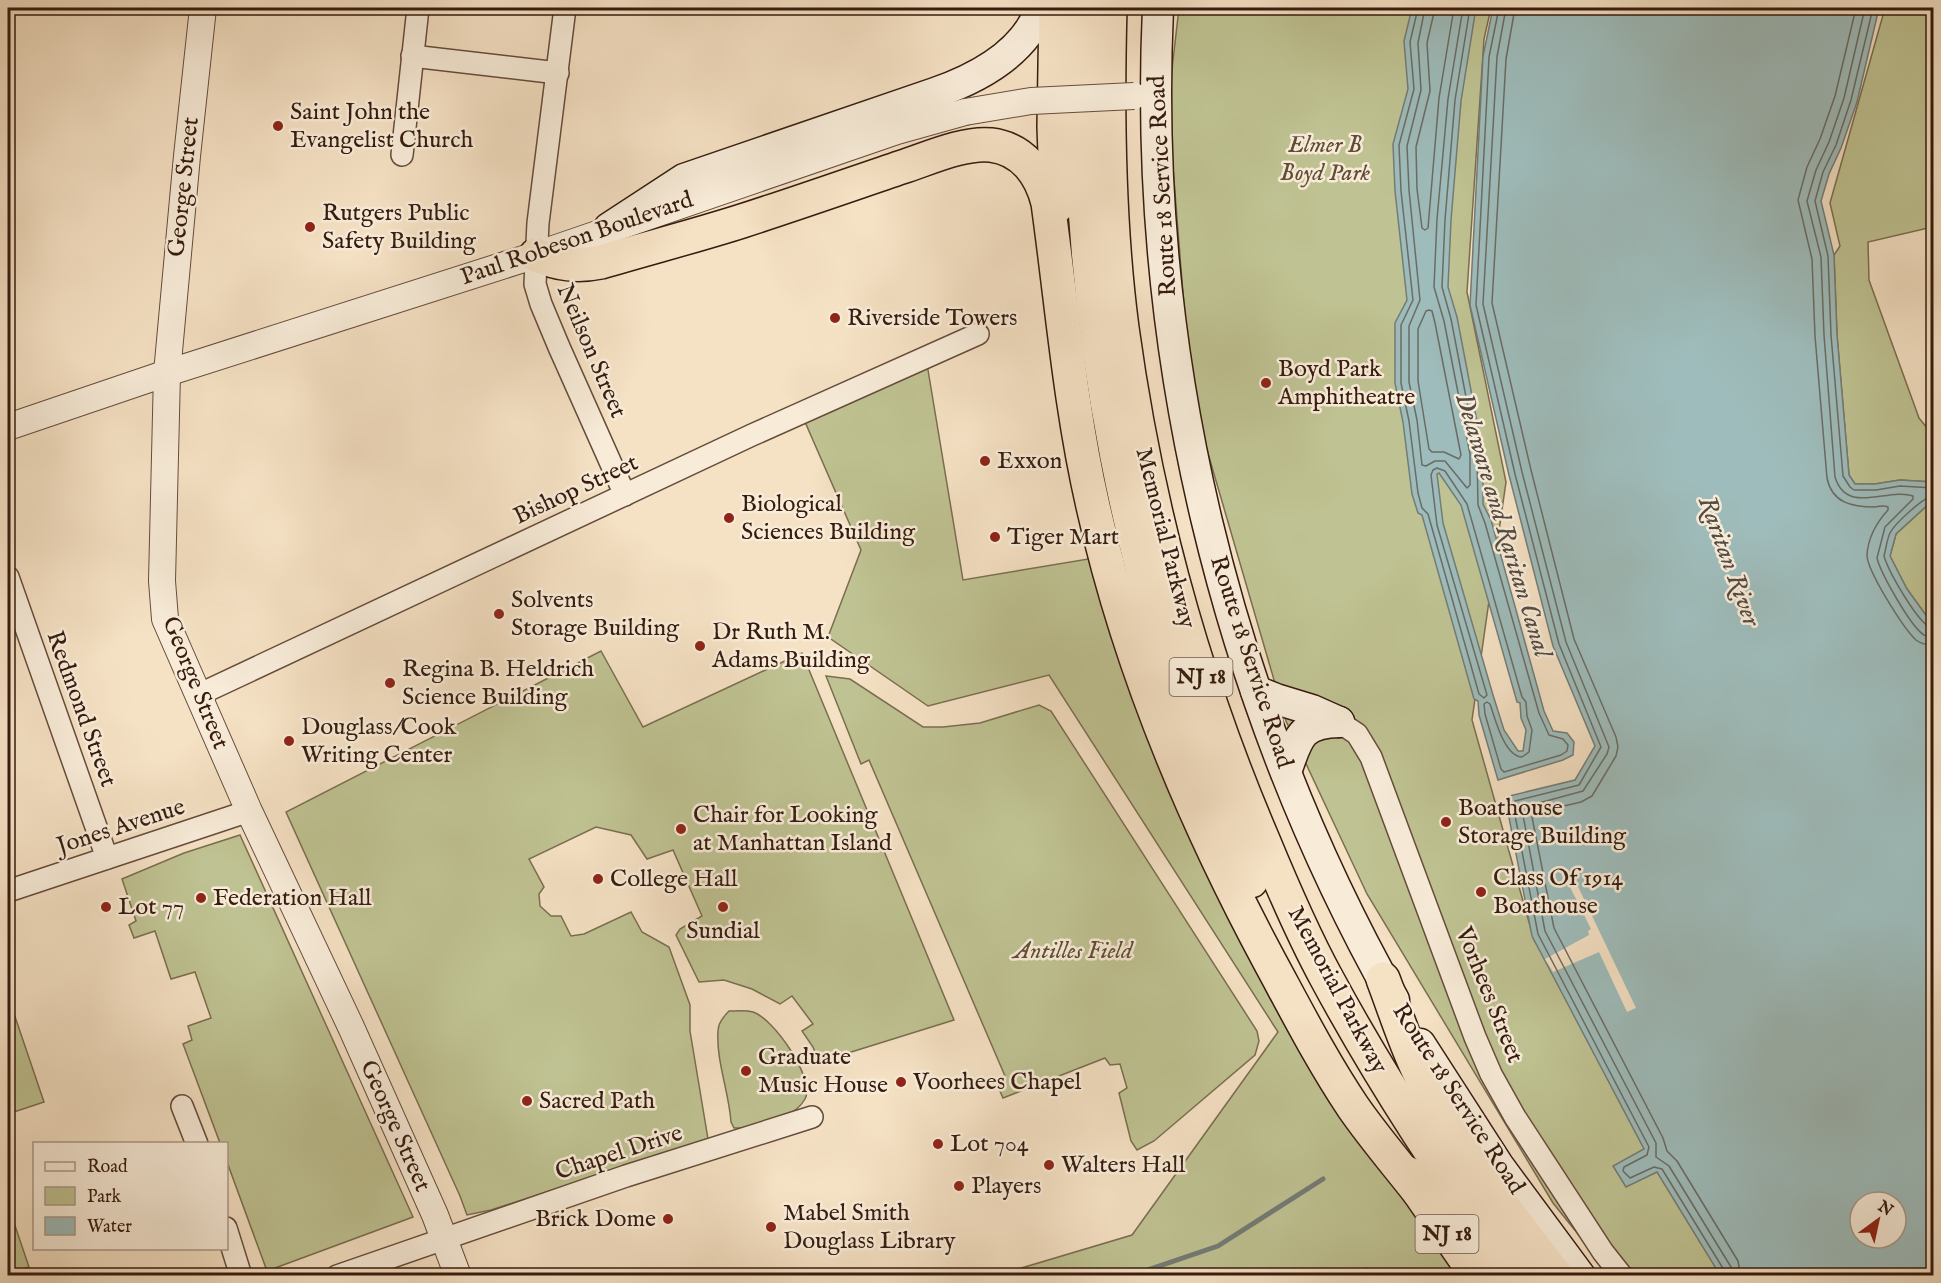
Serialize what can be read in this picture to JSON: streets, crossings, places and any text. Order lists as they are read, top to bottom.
{
  "streets": {
    "highway": ["Memorial Parkway", "NJ 18"],
    "main road": ["Route 18 Service Road"],
    "street": [
      "George Street",
      "Paul Robeson Boulevard",
      "Neilson Street",
      "Bishop Street",
      "Redmond Street",
      "Jones Avenue",
      "Vorhees Street",
      "Chapel Drive"
    ]
  },
  "crossings": [
    ["Route 18 Service Road", "Paul Robeson Boulevard"],
    ["George Street", "Paul Robeson Boulevard"],
    ["George Street", "Bishop Street"],
    ["George Street", "Jones Avenue"],
    ["George Street", "Chapel Drive"],
    ["Paul Robeson Boulevard", "Neilson Street"],
    ["Neilson Street", "Bishop Street"],
    ["Redmond Street", "Jones Avenue"]
  ],
  "water": ["Delaware and Raritan Canal", "Raritan River"],
  "parks": ["Elmer B Boyd Park", "Antilles Field"],
  "places": [
    "Saint John the Evangelist Church",
    "Rutgers Public Safety Building",
    "Riverside Towers",
    "Boyd Park Amphitheatre",
    "Exxon",
    "Biological Sciences Building",
    "Tiger Mart",
    "Solvents Storage Building",
    "Dr Ruth M. Adams Building",
    "Regina B. Heldrich Science Building",
    "Douglass/Cook Writing Center",
    "Boathouse Storage Building",
    "Chair for Looking at Manhattan Island",
    "College Hall",
    "Class Of 1914 Boathouse",
    "Federation Hall",
    "Lot 77",
    "Sundial",
    "Graduate Music House",
    "Voorhees Chapel",
    "Sacred Path",
    "Lot 704",
    "Walters Hall",
    "Players",
    "Brick Dome",
    "Mabel Smith Douglass Library"
  ],
  "legend": ["Road", "Park", "Water"],
  "north": "top right"
}
